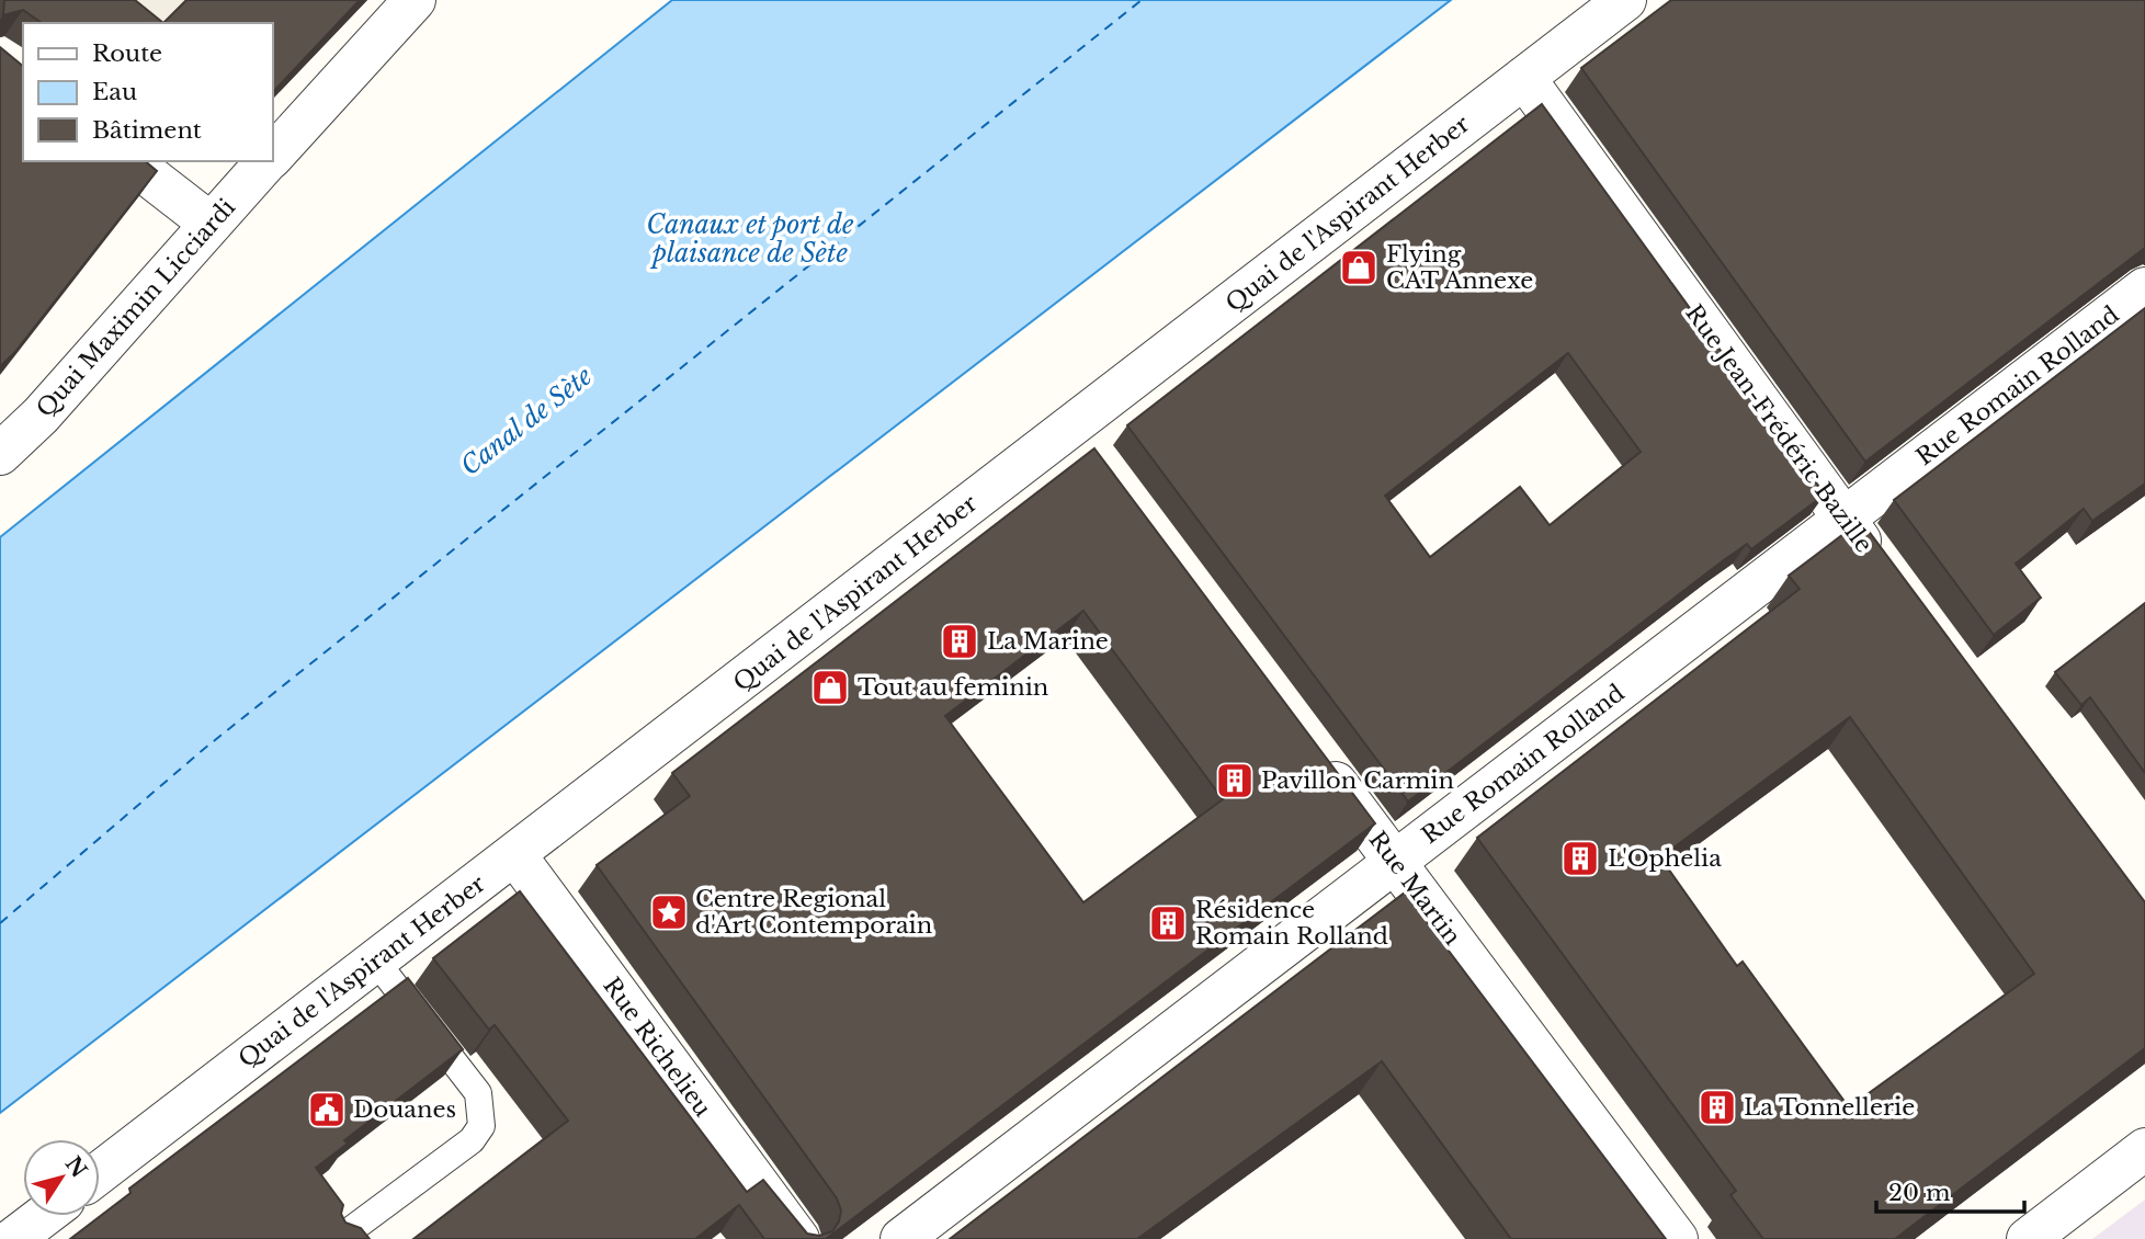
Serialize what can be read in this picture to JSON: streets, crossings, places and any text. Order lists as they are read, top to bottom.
{
  "streets": {
    "street": [
      "Quai de l'Aspirant Herber",
      "Quai Maximin Licciardi",
      "Rue Romain Rolland",
      "Rue Jean-Frédéric Bazille",
      "Rue Martin",
      "Rue Richelieu"
    ]
  },
  "crossings": [
    ["Quai de l'Aspirant Herber", "Rue Jean-Frédéric Bazille"],
    ["Quai de l'Aspirant Herber", "Rue Richelieu"],
    ["Rue Romain Rolland", "Rue Jean-Frédéric Bazille"],
    ["Rue Romain Rolland", "Rue Martin"]
  ],
  "water": ["Canaux et port de plaisance de Sète", "Canal de Sète"],
  "places": {
    "shop": ["Flying CAT Annexe", "Tout au feminin"],
    "building": [
      "La Marine",
      "Pavillon Carmin",
      "L'Ophelia",
      "Résidence Romain Rolland",
      "La Tonnellerie"
    ],
    "place": ["Centre Regional d'Art Contemporain"],
    "public building": ["Douanes"]
  },
  "legend": ["Route", "Eau", "Bâtiment"],
  "scale_bar": "20 m",
  "north": "top right"
}
